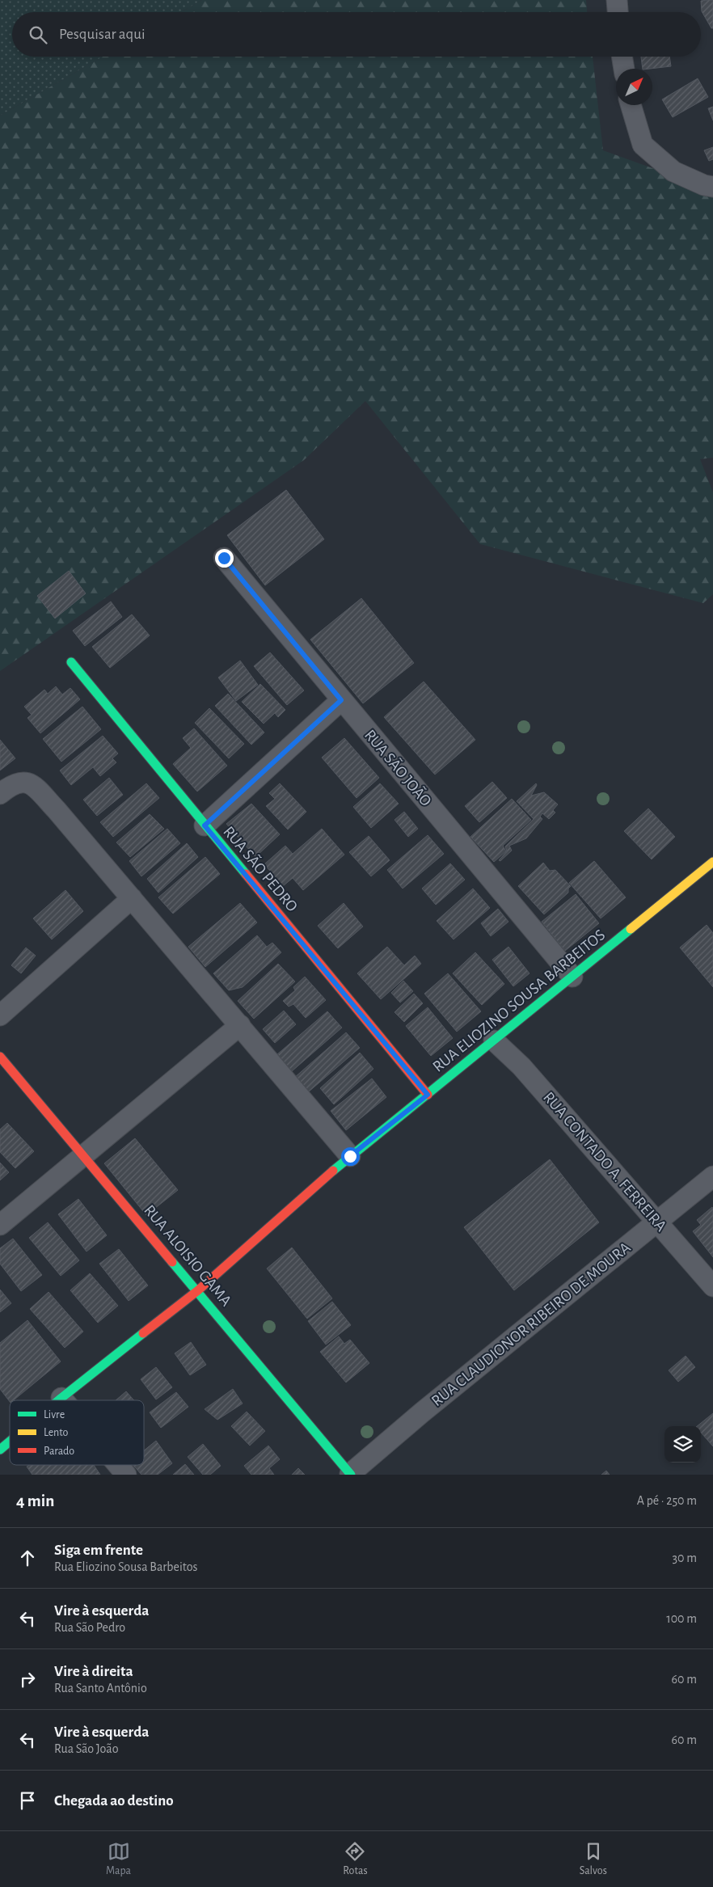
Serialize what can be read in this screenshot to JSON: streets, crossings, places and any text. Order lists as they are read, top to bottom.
{
  "streets": {
    "street": [
      "RUA SÃO JOÃO",
      "RUA SÃO PEDRO",
      "RUA ELIOZINO SOUSA BARBEITOS",
      "RUA CONTADO A. FERREIRA",
      "RUA ALOISIO GAMA",
      "RUA CLAUDIONOR RIBEIRO DE MOURA"
    ]
  },
  "crossings": [
    ["RUA SÃO JOÃO", "RUA ELIOZINO SOUSA BARBEITOS"],
    ["RUA SÃO PEDRO", "RUA ELIOZINO SOUSA BARBEITOS"],
    ["RUA ELIOZINO SOUSA BARBEITOS", "RUA CONTADO A. FERREIRA"],
    ["RUA ELIOZINO SOUSA BARBEITOS", "RUA ALOISIO GAMA"],
    ["RUA CONTADO A. FERREIRA", "RUA CLAUDIONOR RIBEIRO DE MOURA"],
    ["RUA ALOISIO GAMA", "RUA CLAUDIONOR RIBEIRO DE MOURA"]
  ],
  "legend": ["Livre", "Lento", "Parado"],
  "north": "top right",
  "page": {
    "search": "Pesquisar aqui",
    "heading": ["4 min", "A pé · 250 m"],
    "list": [
      ["Siga em frente", "Rua Eliozino Sousa Barbeitos", "30 m"],
      ["Vire à esquerda", "Rua São Pedro", "100 m"],
      ["Vire à direita", "Rua Santo Antônio", "60 m"],
      ["Vire à esquerda", "Rua São João", "60 m"],
      "Chegada ao destino"
    ],
    "nav": ["Mapa", "Rotas", "Salvos"]
  }
}
